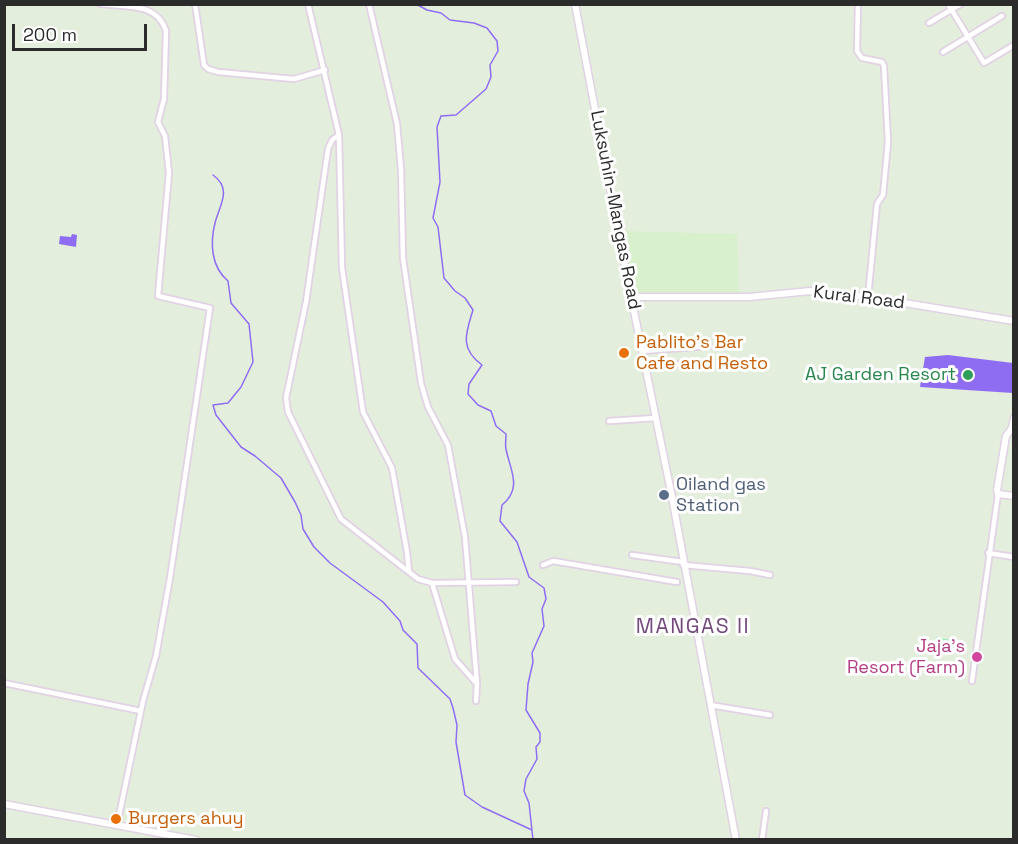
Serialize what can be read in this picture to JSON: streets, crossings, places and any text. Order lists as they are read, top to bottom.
{
  "streets": {
    "main road": ["Luksuhin-Mangas Road", "Kural Road"]
  },
  "crossings": [
    ["Luksuhin-Mangas Road", "Kural Road"]
  ],
  "districts": ["MANGAS II"],
  "places": [
    "Pablito’s Bar Cafe and Resto",
    "AJ Garden Resort",
    "Oiland gas Station",
    "Jaja's Resort (Farm)",
    "Burgers ahuy"
  ],
  "scale_bar": "200 m"
}
